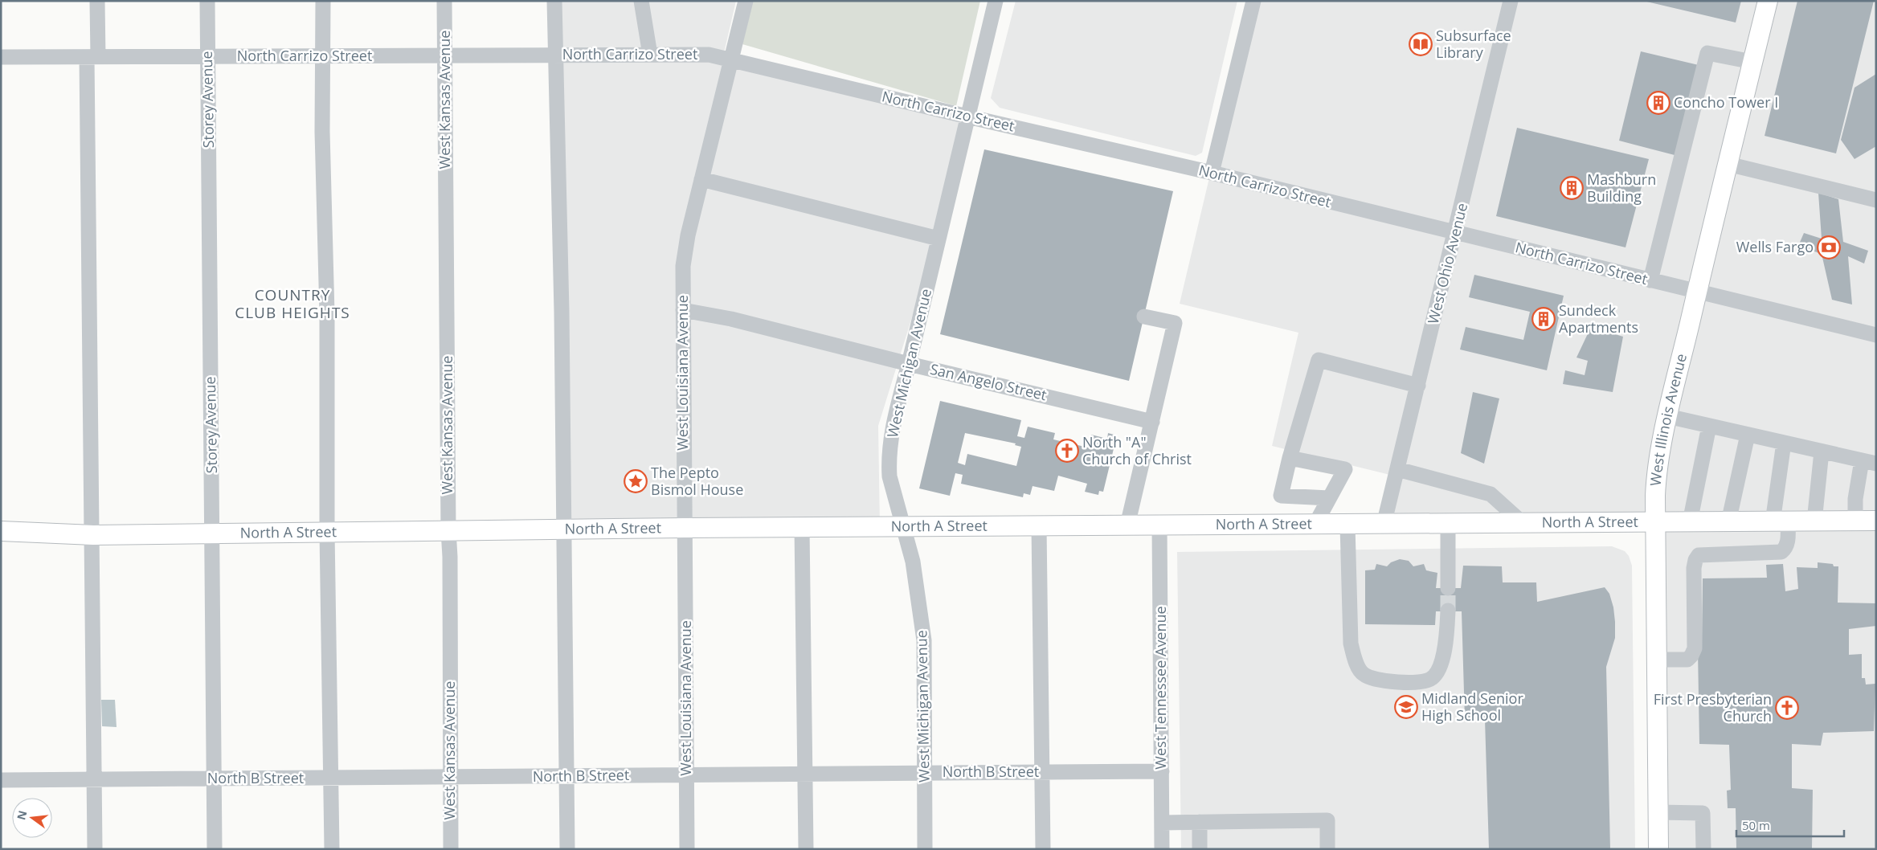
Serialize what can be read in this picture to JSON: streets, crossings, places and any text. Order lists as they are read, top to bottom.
{
  "streets": {
    "main road": ["West Illinois Avenue", "North A Street"],
    "street": [
      "North Carrizo Street",
      "Storey Avenue",
      "West Kansas Avenue",
      "West Ohio Avenue",
      "West Michigan Avenue",
      "West Louisiana Avenue",
      "San Angelo Street",
      "West Tennessee Avenue",
      "North B Street"
    ]
  },
  "crossings": [
    ["North Carrizo Street", "Storey Avenue"],
    ["North Carrizo Street", "West Kansas Avenue"],
    ["North Carrizo Street", "West Ohio Avenue"],
    ["North Carrizo Street", "West Michigan Avenue"],
    ["North Carrizo Street", "West Louisiana Avenue"],
    ["North Carrizo Street", "West Illinois Avenue"],
    ["Storey Avenue", "North A Street"],
    ["Storey Avenue", "North B Street"],
    ["West Kansas Avenue", "North A Street"],
    ["West Kansas Avenue", "North B Street"],
    ["West Ohio Avenue", "North A Street"],
    ["West Michigan Avenue", "San Angelo Street"],
    ["West Michigan Avenue", "North A Street"],
    ["West Michigan Avenue", "North B Street"],
    ["West Louisiana Avenue", "San Angelo Street"],
    ["West Louisiana Avenue", "North A Street"],
    ["West Louisiana Avenue", "North B Street"],
    ["West Illinois Avenue", "North A Street"],
    ["North A Street", "West Tennessee Avenue"],
    ["West Tennessee Avenue", "North B Street"]
  ],
  "districts": ["COUNTRY CLUB HEIGHTS"],
  "places": {
    "library": ["Subsurface Library"],
    "building": ["Concho Tower I", "Mashburn Building", "Sundeck Apartments"],
    "bank": ["Wells Fargo"],
    "church": ["North \"A\" Church of Christ", "First Presbyterian Church"],
    "place": ["The Pepto Bismol House"],
    "school or university": ["Midland Senior High School"]
  },
  "scale_bar": "50 m",
  "north": "left"
}
